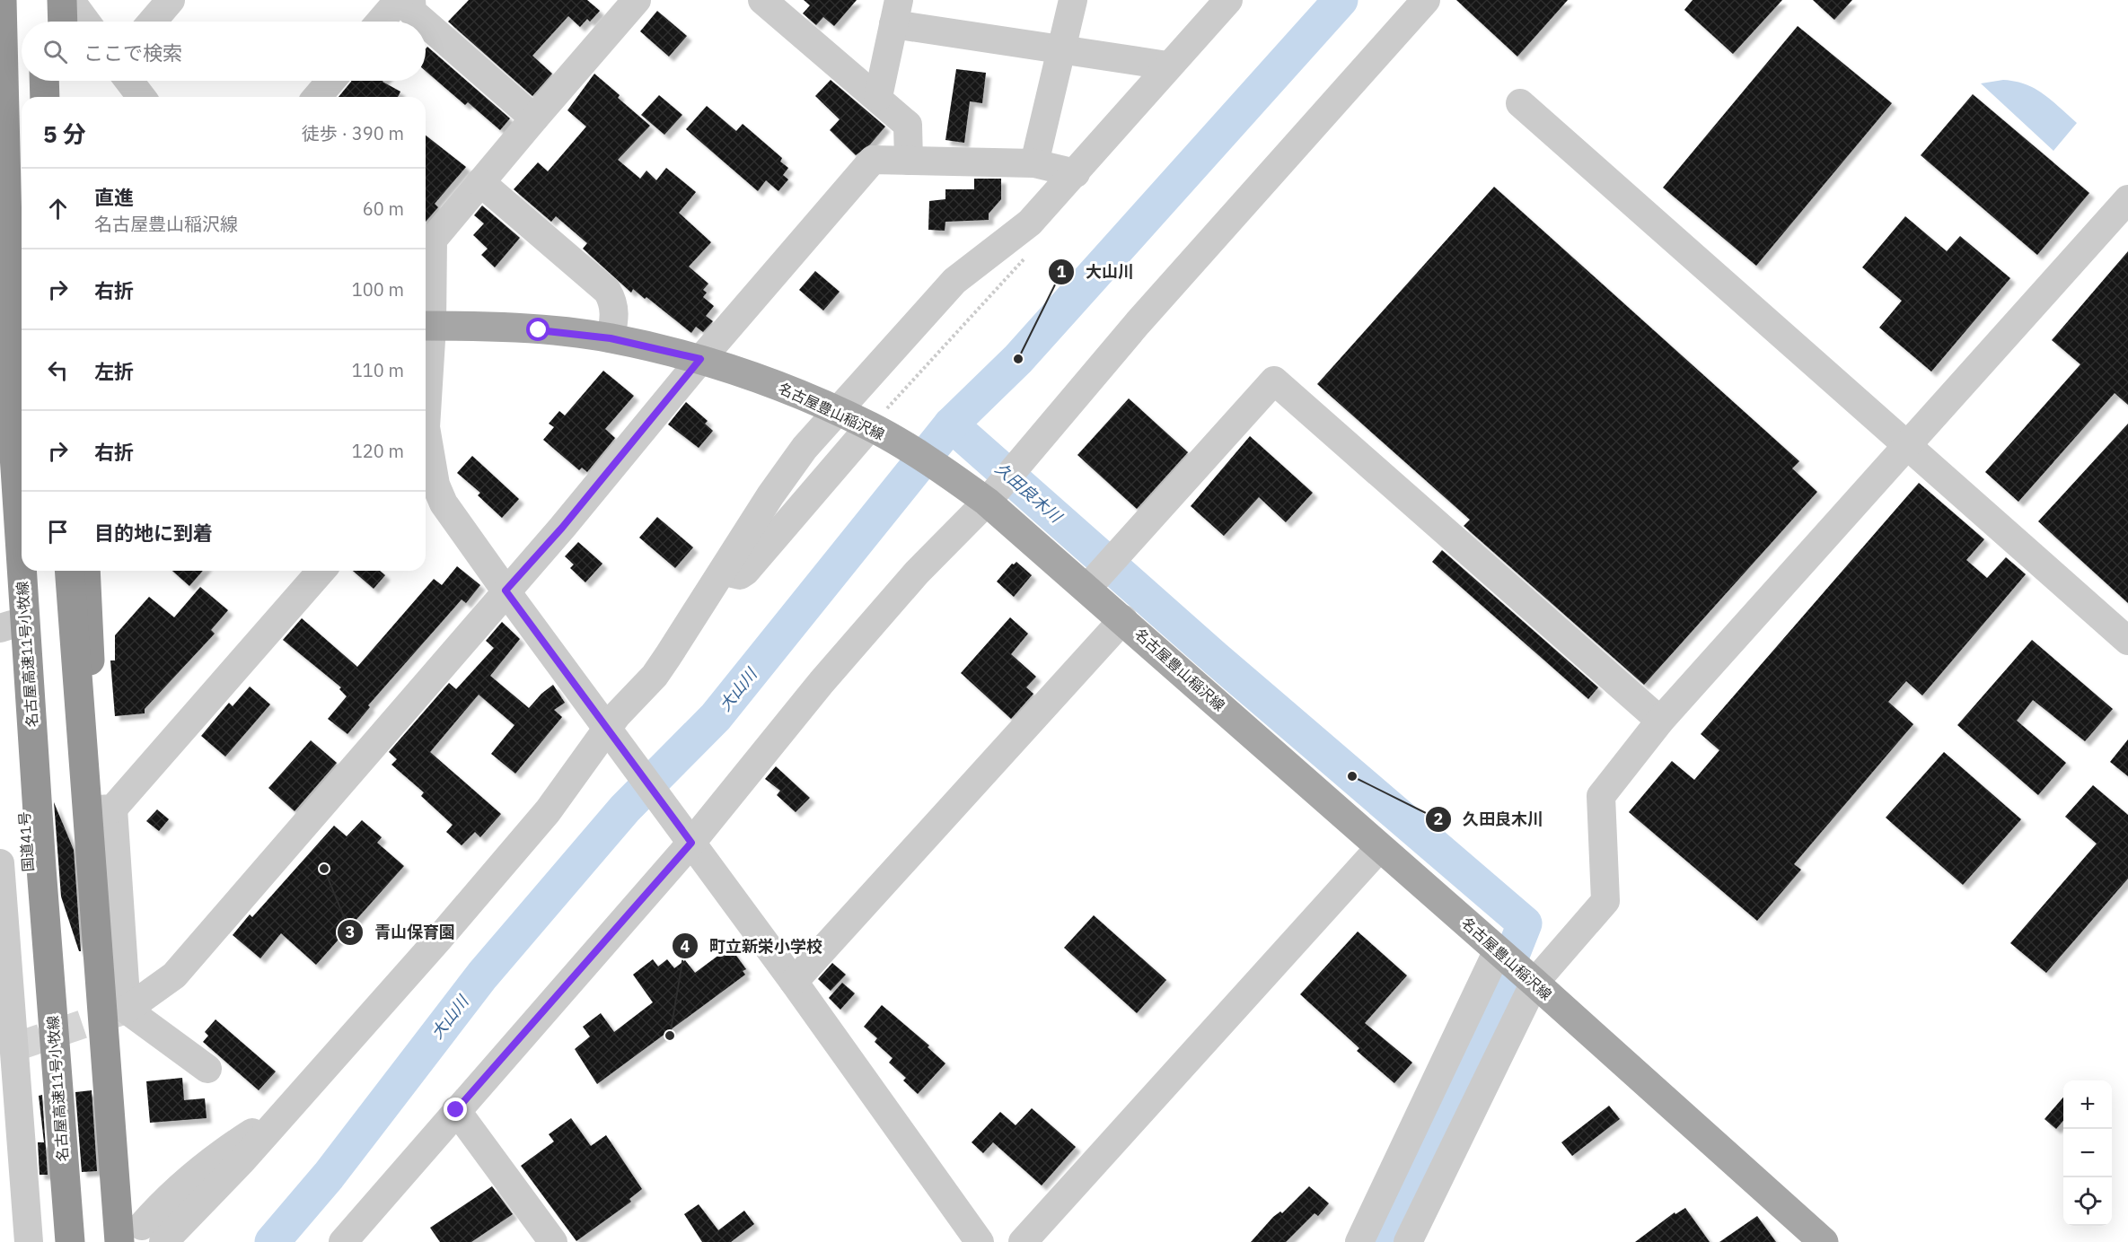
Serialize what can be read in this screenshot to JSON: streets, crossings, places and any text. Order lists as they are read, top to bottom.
{
  "streets": {
    "highway": ["名古屋高速11号小牧線", "国道41号"],
    "main road": ["名古屋豊山稲沢線"]
  },
  "water": ["久田良木川", "大山川"],
  "places": [
    "大山川",
    "久田良木川",
    "青山保育園",
    "町立新栄小学校"
  ],
  "page": {
    "search": "ここで検索",
    "heading": ["5 分", "徒歩 · 390 m"],
    "list": [
      ["直進", "名古屋豊山稲沢線", "60 m"],
      ["右折", "100 m"],
      ["左折", "110 m"],
      ["右折", "120 m"],
      "目的地に到着"
    ],
    "map_buttons": ["+", "−"]
  }
}
